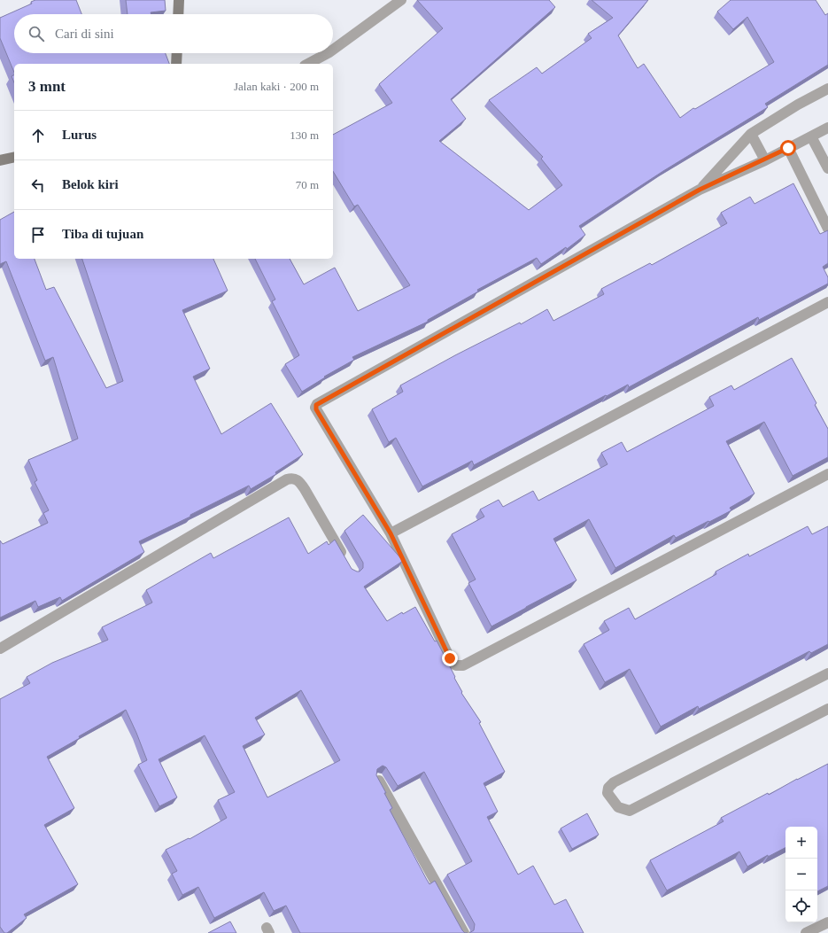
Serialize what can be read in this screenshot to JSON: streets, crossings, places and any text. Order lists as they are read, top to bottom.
{
  "page": {
    "search": "Cari di sini",
    "heading": ["3 mnt", "Jalan kaki · 200 m"],
    "list": [
      ["Lurus", "130 m"],
      ["Belok kiri", "70 m"],
      "Tiba di tujuan"
    ],
    "map_buttons": ["+", "−"]
  }
}
